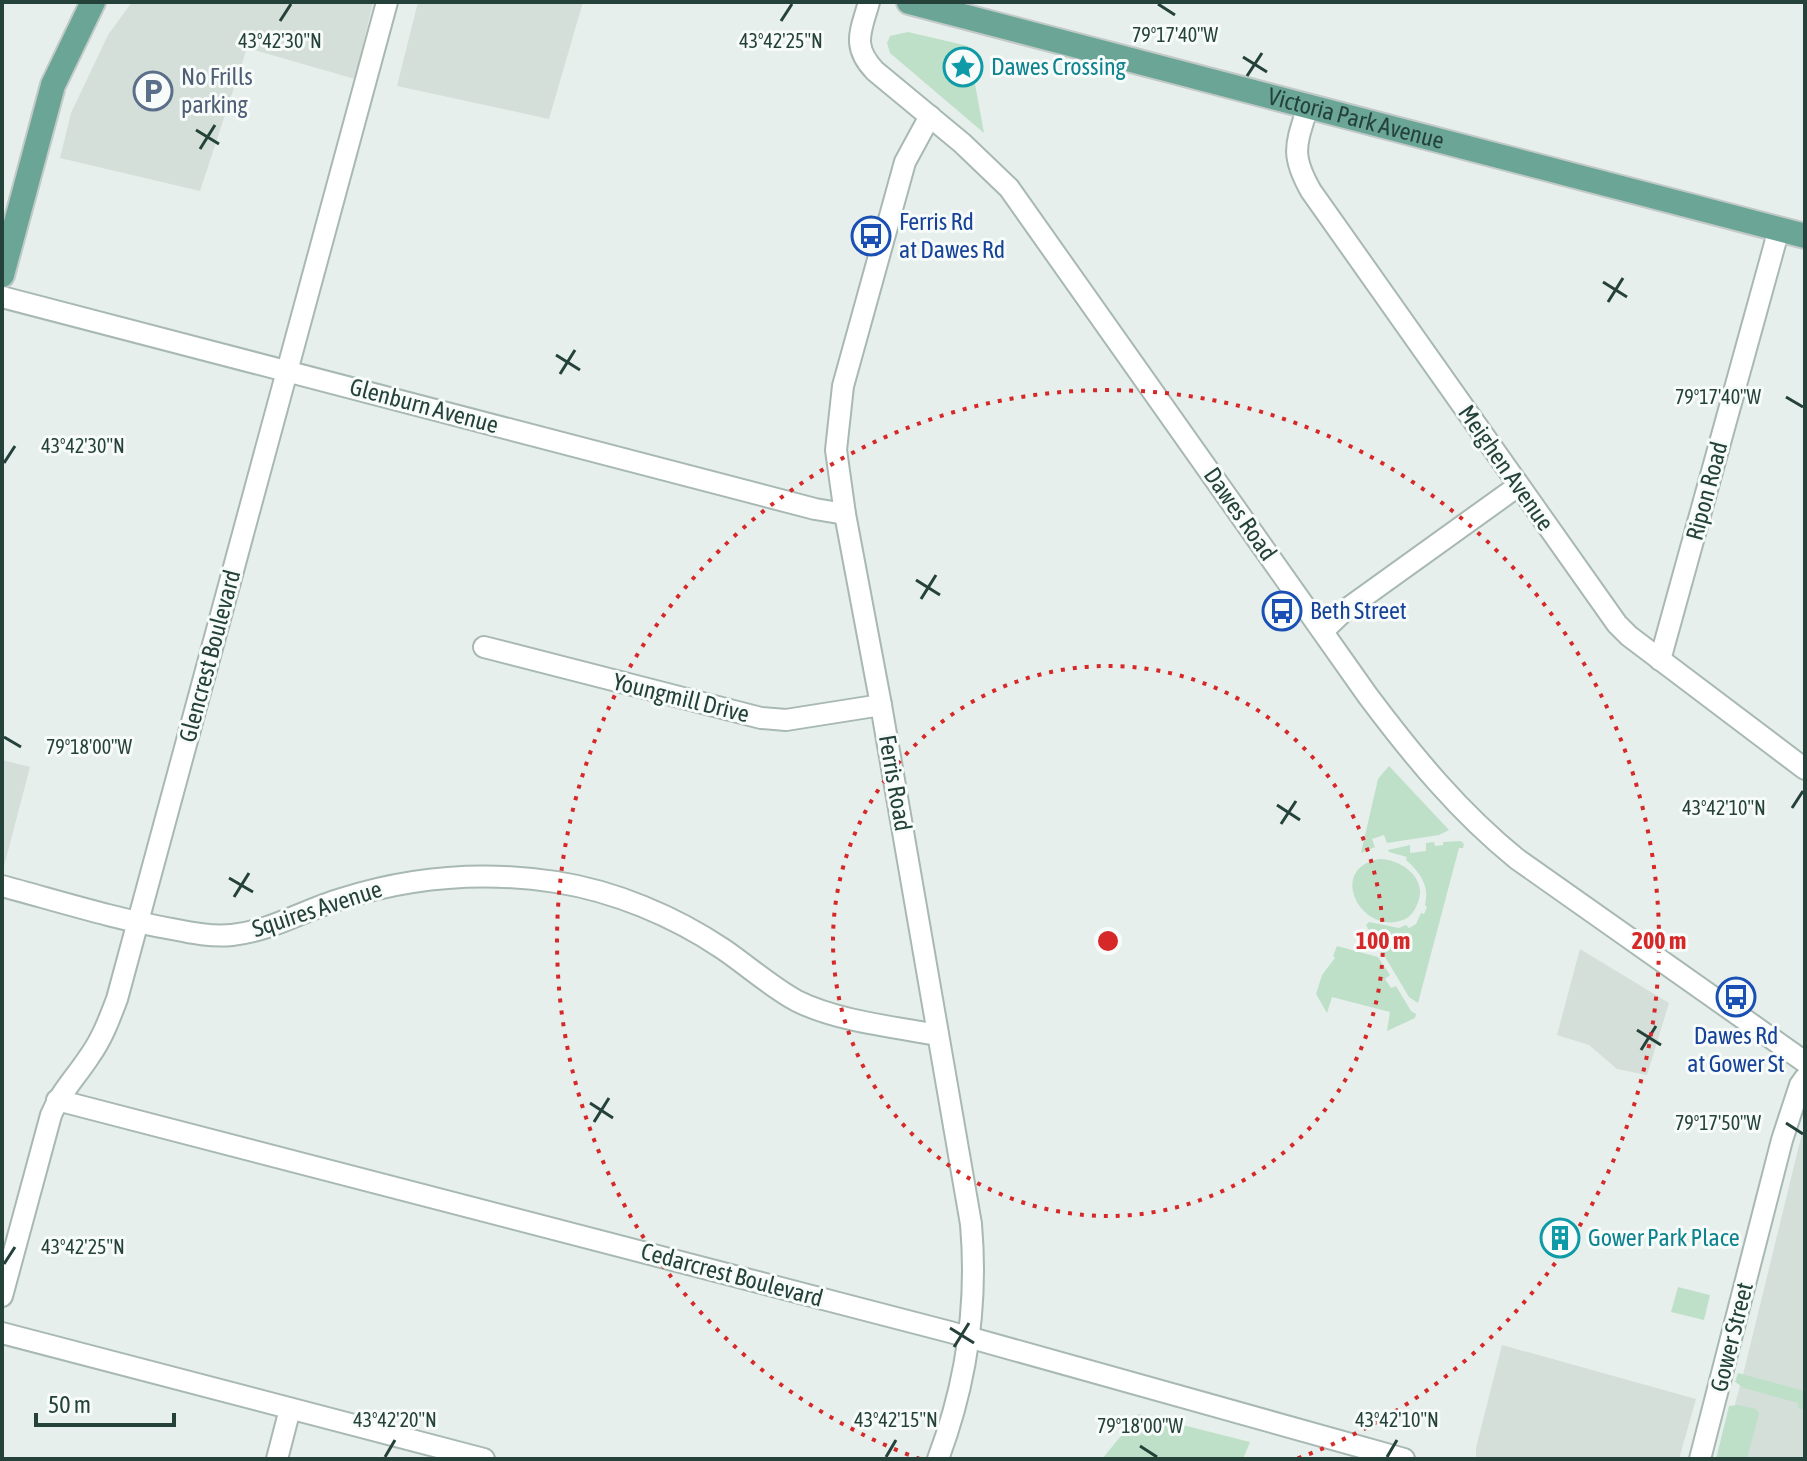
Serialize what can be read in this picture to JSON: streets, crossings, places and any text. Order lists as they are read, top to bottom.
{
  "streets": {
    "main road": ["Victoria Park Avenue"],
    "street": [
      "Glenburn Avenue",
      "Meighen Avenue",
      "Ripon Road",
      "Dawes Road",
      "Glencrest Boulevard",
      "Youngmill Drive",
      "Ferris Road",
      "Squires Avenue",
      "Cedarcrest Boulevard",
      "Gower Street"
    ]
  },
  "crossings": [
    ["Victoria Park Avenue", "Meighen Avenue"],
    ["Victoria Park Avenue", "Ripon Road"],
    ["Glenburn Avenue", "Glencrest Boulevard"],
    ["Glenburn Avenue", "Ferris Road"],
    ["Meighen Avenue", "Ripon Road"],
    ["Dawes Road", "Ferris Road"],
    ["Glencrest Boulevard", "Squires Avenue"],
    ["Glencrest Boulevard", "Cedarcrest Boulevard"],
    ["Youngmill Drive", "Ferris Road"],
    ["Ferris Road", "Squires Avenue"],
    ["Ferris Road", "Cedarcrest Boulevard"]
  ],
  "places": {
    "place": ["Dawes Crossing"],
    "parking": ["No Frills parking"],
    "bus stop": ["Ferris Rd at Dawes Rd", "Beth Street", "Dawes Rd at Gower St"],
    "building": ["Gower Park Place"]
  },
  "scale_bar": "50 m",
  "coordinates": [
    "79°17'40\"W",
    "43°42'30\"N",
    "43°42'25\"N",
    "79°18'00\"W",
    "43°42'10\"N",
    "79°17'50\"W",
    "43°42'20\"N",
    "43°42'15\"N"
  ],
  "rings": ["100 m", "200 m"]
}
